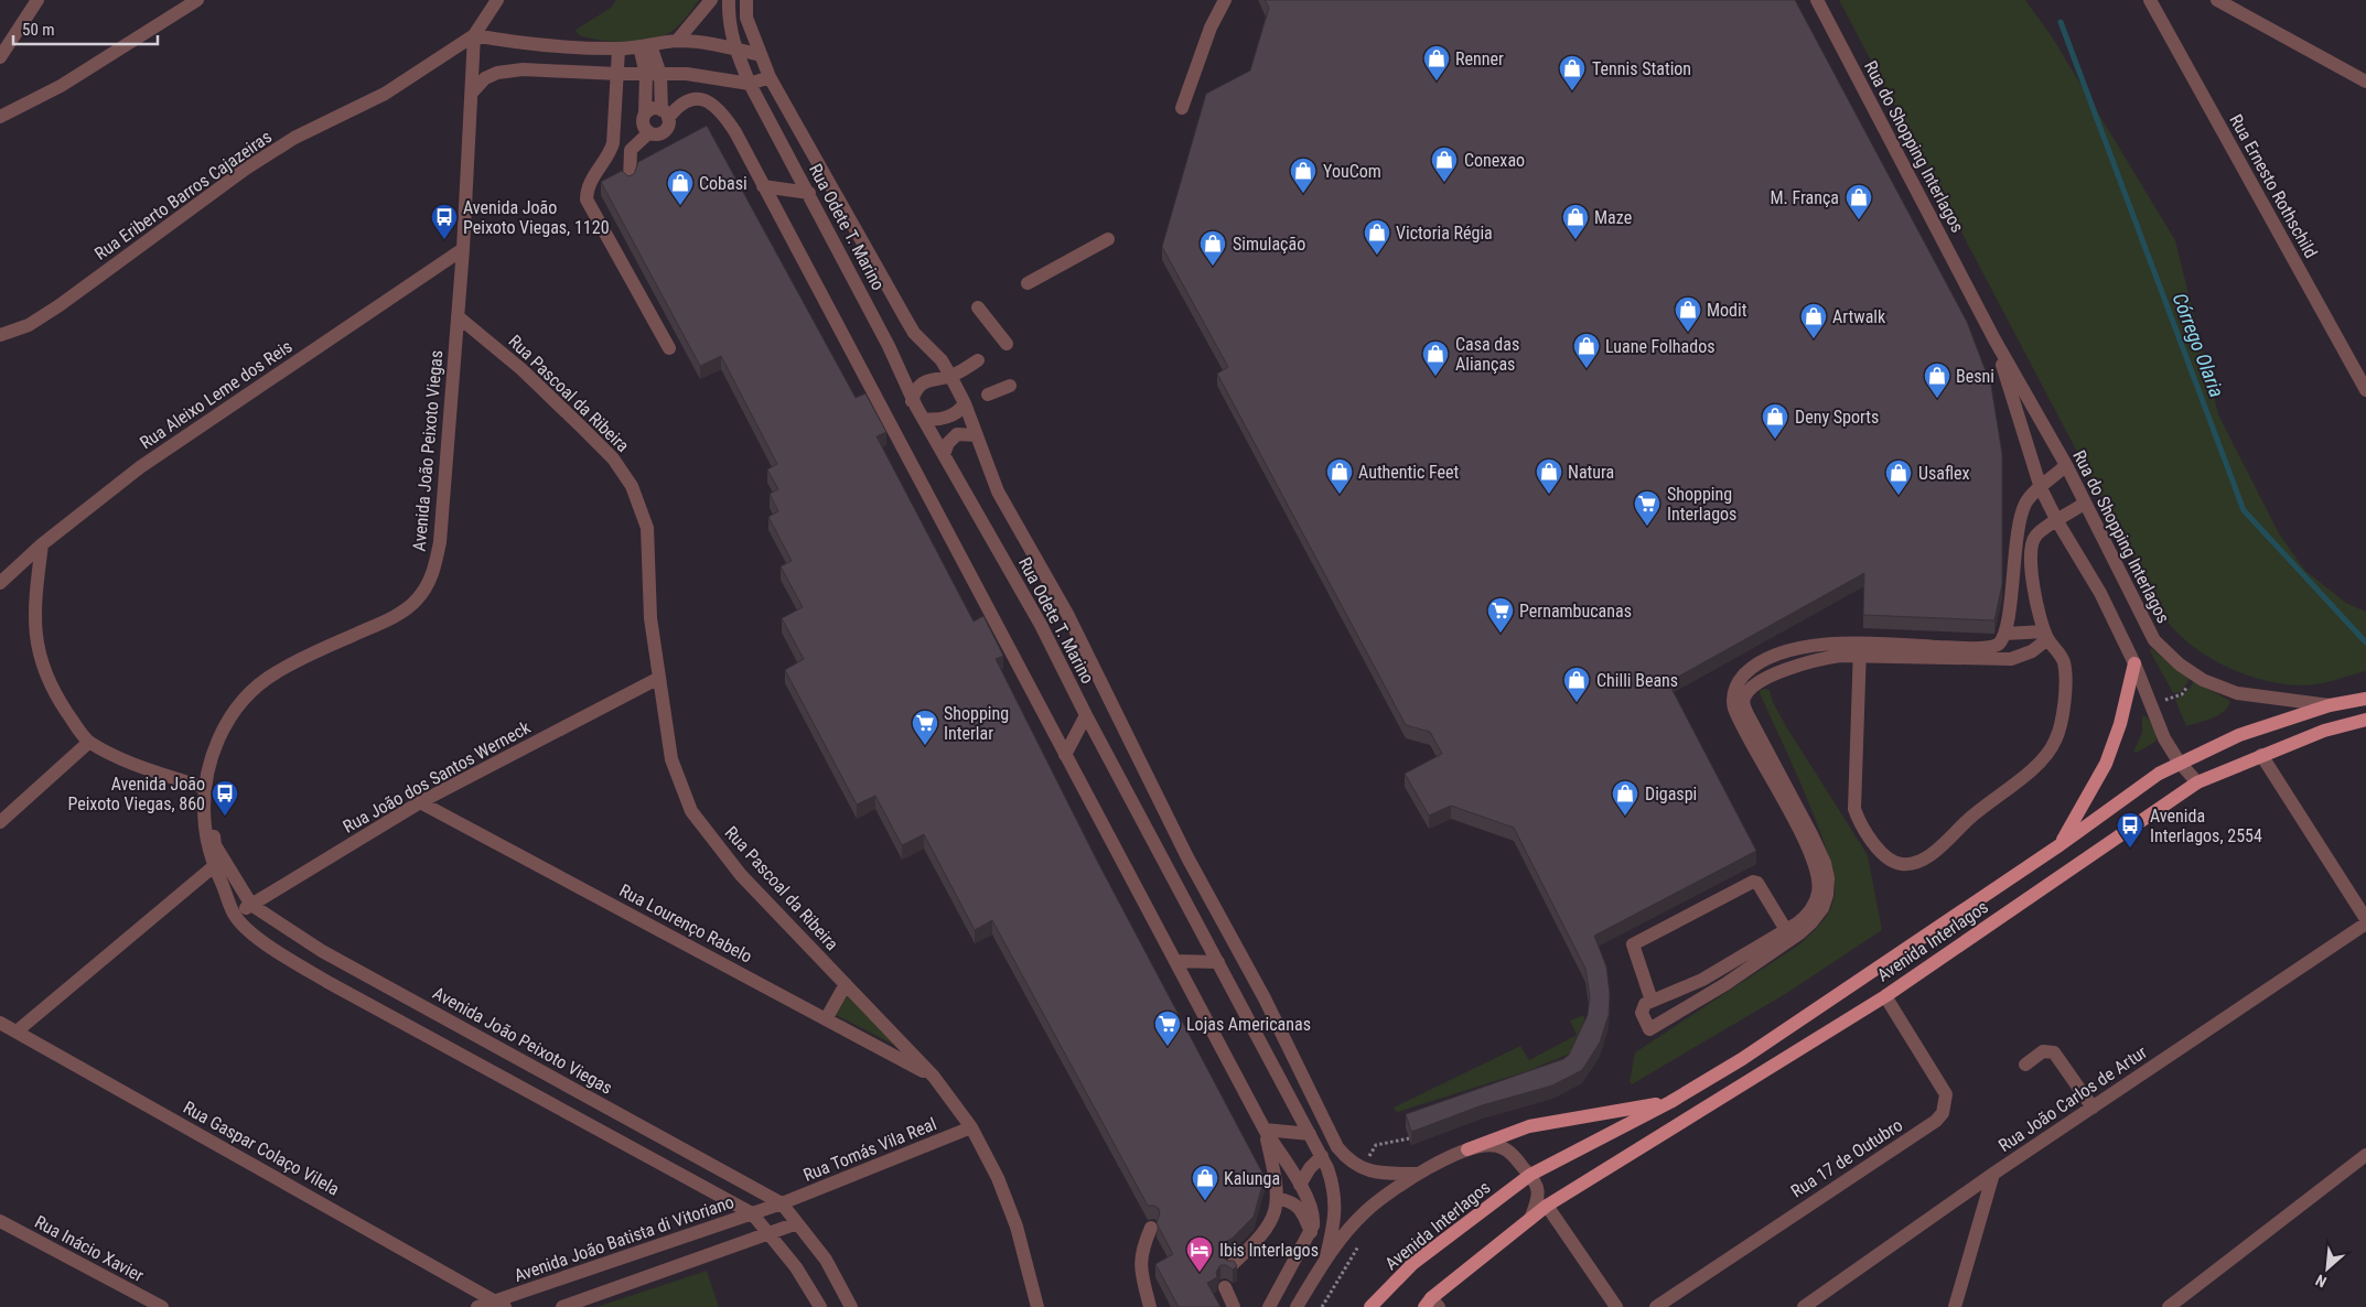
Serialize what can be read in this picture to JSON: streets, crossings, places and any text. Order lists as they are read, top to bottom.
{
  "streets": {
    "main road": ["Avenida Interlagos"],
    "street": [
      "Rua do Shopping Interlagos",
      "Rua Ernesto Rothschild",
      "Rua Eriberto Barros Cajazeiras",
      "Rua Odete T. Marino",
      "Rua Pascoal da Ribeira",
      "Rua Aleixo Leme dos Reis",
      "Avenida João Peixoto Viegas",
      "Rua João dos Santos Werneck",
      "Rua Lourenço Rabelo",
      "Rua João Carlos de Artur",
      "Rua Gaspar Colaço Vilela",
      "Rua Tomás Vila Real",
      "Rua 17 de Outubro",
      "Avenida João Batista di Vitoriano",
      "Rua Inácio Xavier"
    ]
  },
  "crossings": [
    ["Rua do Shopping Interlagos", "Avenida Interlagos"],
    ["Rua Eriberto Barros Cajazeiras", "Avenida João Peixoto Viegas"],
    ["Rua Pascoal da Ribeira", "Avenida João Peixoto Viegas"],
    ["Rua Pascoal da Ribeira", "Rua João dos Santos Werneck"],
    ["Rua Pascoal da Ribeira", "Rua Lourenço Rabelo"],
    ["Rua Pascoal da Ribeira", "Rua Tomás Vila Real"],
    ["Rua Aleixo Leme dos Reis", "Avenida João Peixoto Viegas"],
    ["Avenida João Peixoto Viegas", "Rua João dos Santos Werneck"],
    ["Avenida João Peixoto Viegas", "Rua Tomás Vila Real"],
    ["Avenida João Peixoto Viegas", "Avenida João Batista di Vitoriano"],
    ["Rua João dos Santos Werneck", "Rua Lourenço Rabelo"],
    ["Avenida Interlagos", "Rua 17 de Outubro"],
    ["Rua Gaspar Colaço Vilela", "Avenida João Batista di Vitoriano"],
    ["Rua Tomás Vila Real", "Avenida João Batista di Vitoriano"]
  ],
  "water": ["Córrego Olaria"],
  "places": {
    "shop": [
      "Renner",
      "Tennis Station",
      "Conexao",
      "YouCom",
      "Cobasi",
      "M. França",
      "Maze",
      "Victoria Régia",
      "Simulação",
      "Modit",
      "Artwalk",
      "Luane Folhados",
      "Casa das Alianças",
      "Besni",
      "Deny Sports",
      "Authentic Feet",
      "Natura",
      "Usaflex",
      "Chilli Beans",
      "Digaspi",
      "Kalunga"
    ],
    "bus stop": ["Avenida João Peixoto Viegas, 1120", "Avenida João Peixoto Viegas, 860", "Avenida Interlagos, 2554"],
    "supermarket": [
      "Shopping Interlagos",
      "Pernambucanas",
      "Shopping Interlar",
      "Lojas Americanas"
    ],
    "hotel": ["Ibis Interlagos"]
  },
  "scale_bar": "50 m",
  "north": "bottom left"
}
